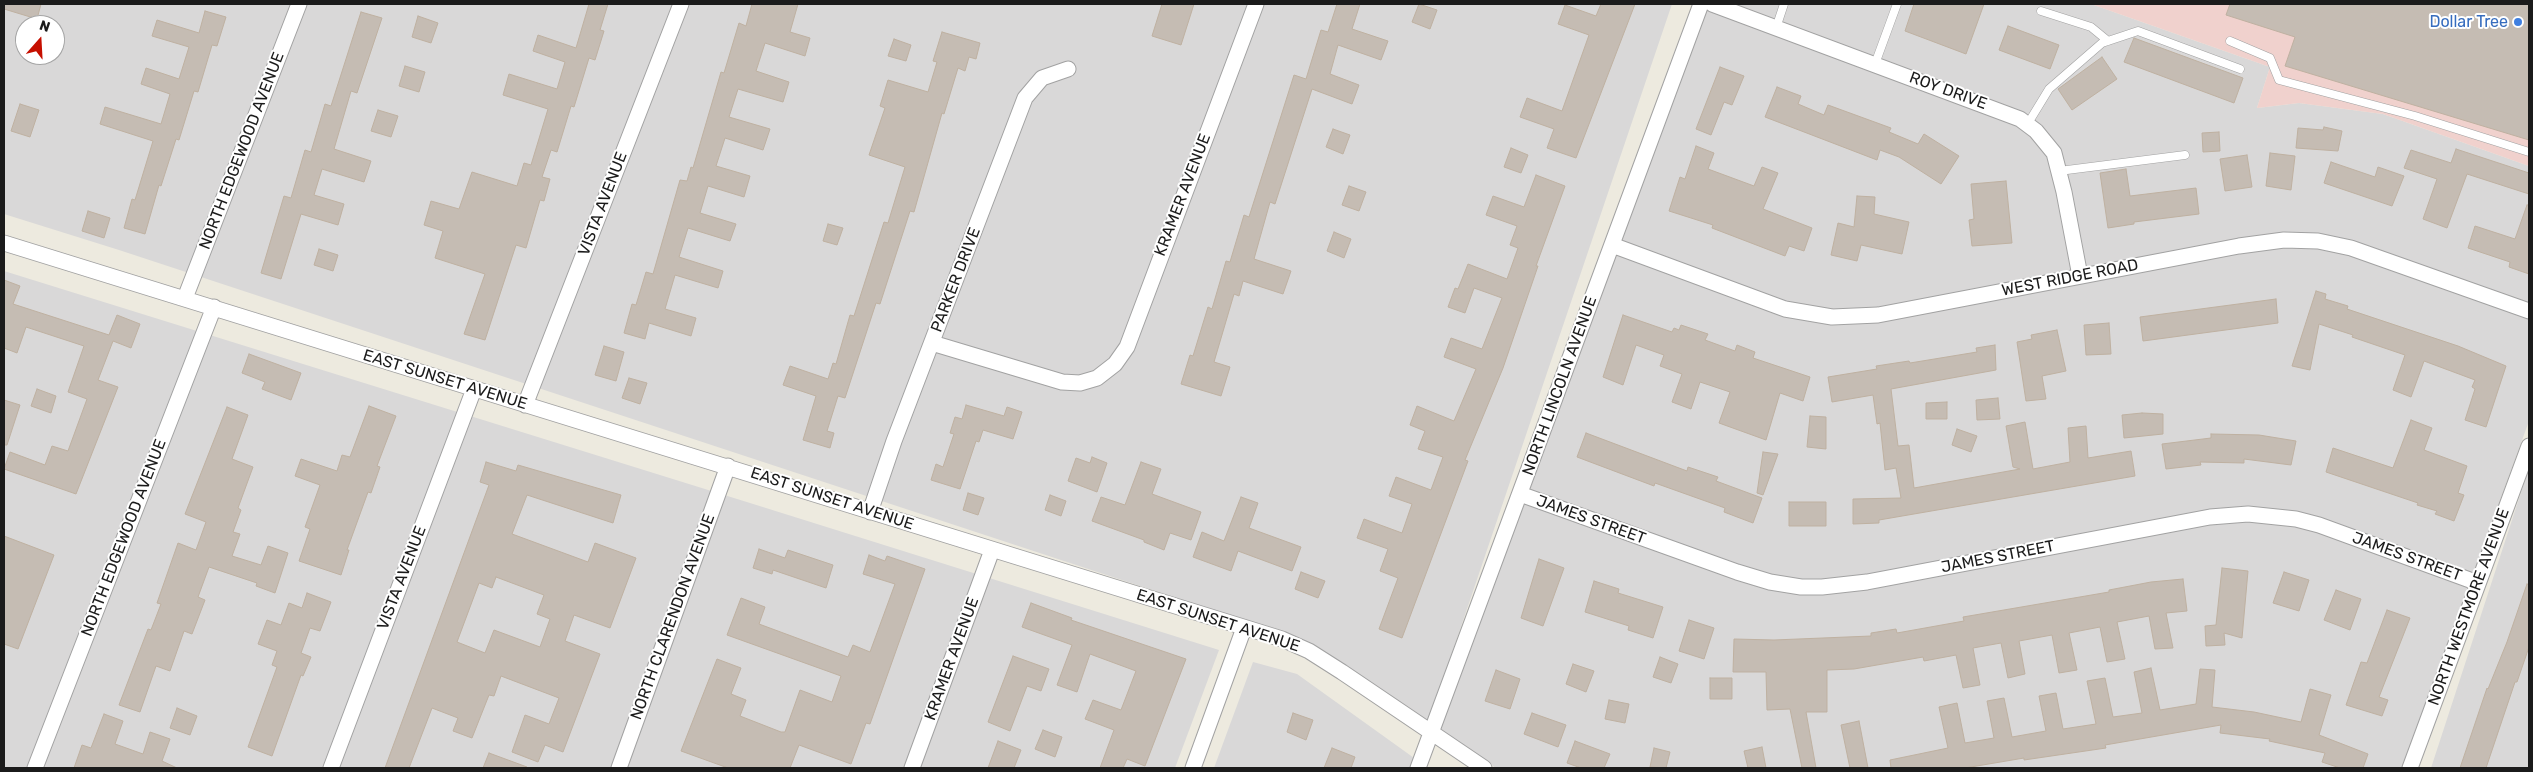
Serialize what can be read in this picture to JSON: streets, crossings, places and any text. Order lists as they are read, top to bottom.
{
  "streets": {
    "street": [
      "ROY DRIVE",
      "NORTH EDGEWOOD AVENUE",
      "KRAMER AVENUE",
      "VISTA AVENUE",
      "WEST RIDGE ROAD",
      "PARKER DRIVE",
      "EAST SUNSET AVENUE",
      "NORTH LINCOLN AVENUE",
      "JAMES STREET",
      "NORTH WESTMORE AVENUE",
      "NORTH CLARENDON AVENUE"
    ]
  },
  "crossings": [
    ["ROY DRIVE", "WEST RIDGE ROAD"],
    ["NORTH EDGEWOOD AVENUE", "EAST SUNSET AVENUE"],
    ["KRAMER AVENUE", "PARKER DRIVE"],
    ["KRAMER AVENUE", "EAST SUNSET AVENUE"],
    ["VISTA AVENUE", "EAST SUNSET AVENUE"],
    ["WEST RIDGE ROAD", "NORTH LINCOLN AVENUE"],
    ["PARKER DRIVE", "EAST SUNSET AVENUE"],
    ["EAST SUNSET AVENUE", "NORTH LINCOLN AVENUE"],
    ["EAST SUNSET AVENUE", "NORTH CLARENDON AVENUE"],
    ["NORTH LINCOLN AVENUE", "JAMES STREET"],
    ["JAMES STREET", "NORTH WESTMORE AVENUE"]
  ],
  "places": ["Dollar Tree"],
  "north": "top"
}
